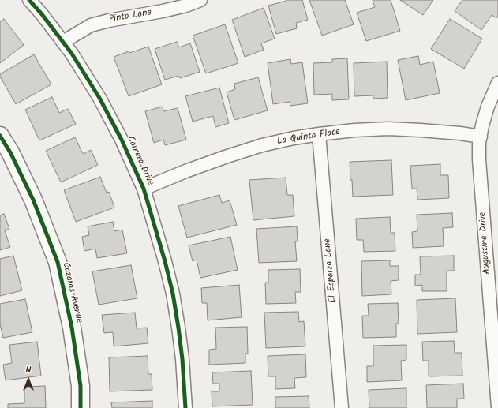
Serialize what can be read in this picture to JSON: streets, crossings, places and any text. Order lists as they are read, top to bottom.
{
  "streets": {
    "street": [
      "Pinto Lane",
      "La Quinta Place",
      "Camero Drive",
      "Augustine Drive",
      "El Esparza Lane",
      "Cazaras Avenue"
    ]
  },
  "crossings": [
    ["Pinto Lane", "Camero Drive"],
    ["La Quinta Place", "Camero Drive"],
    ["La Quinta Place", "Augustine Drive"],
    ["La Quinta Place", "El Esparza Lane"]
  ],
  "north": "top"
}
